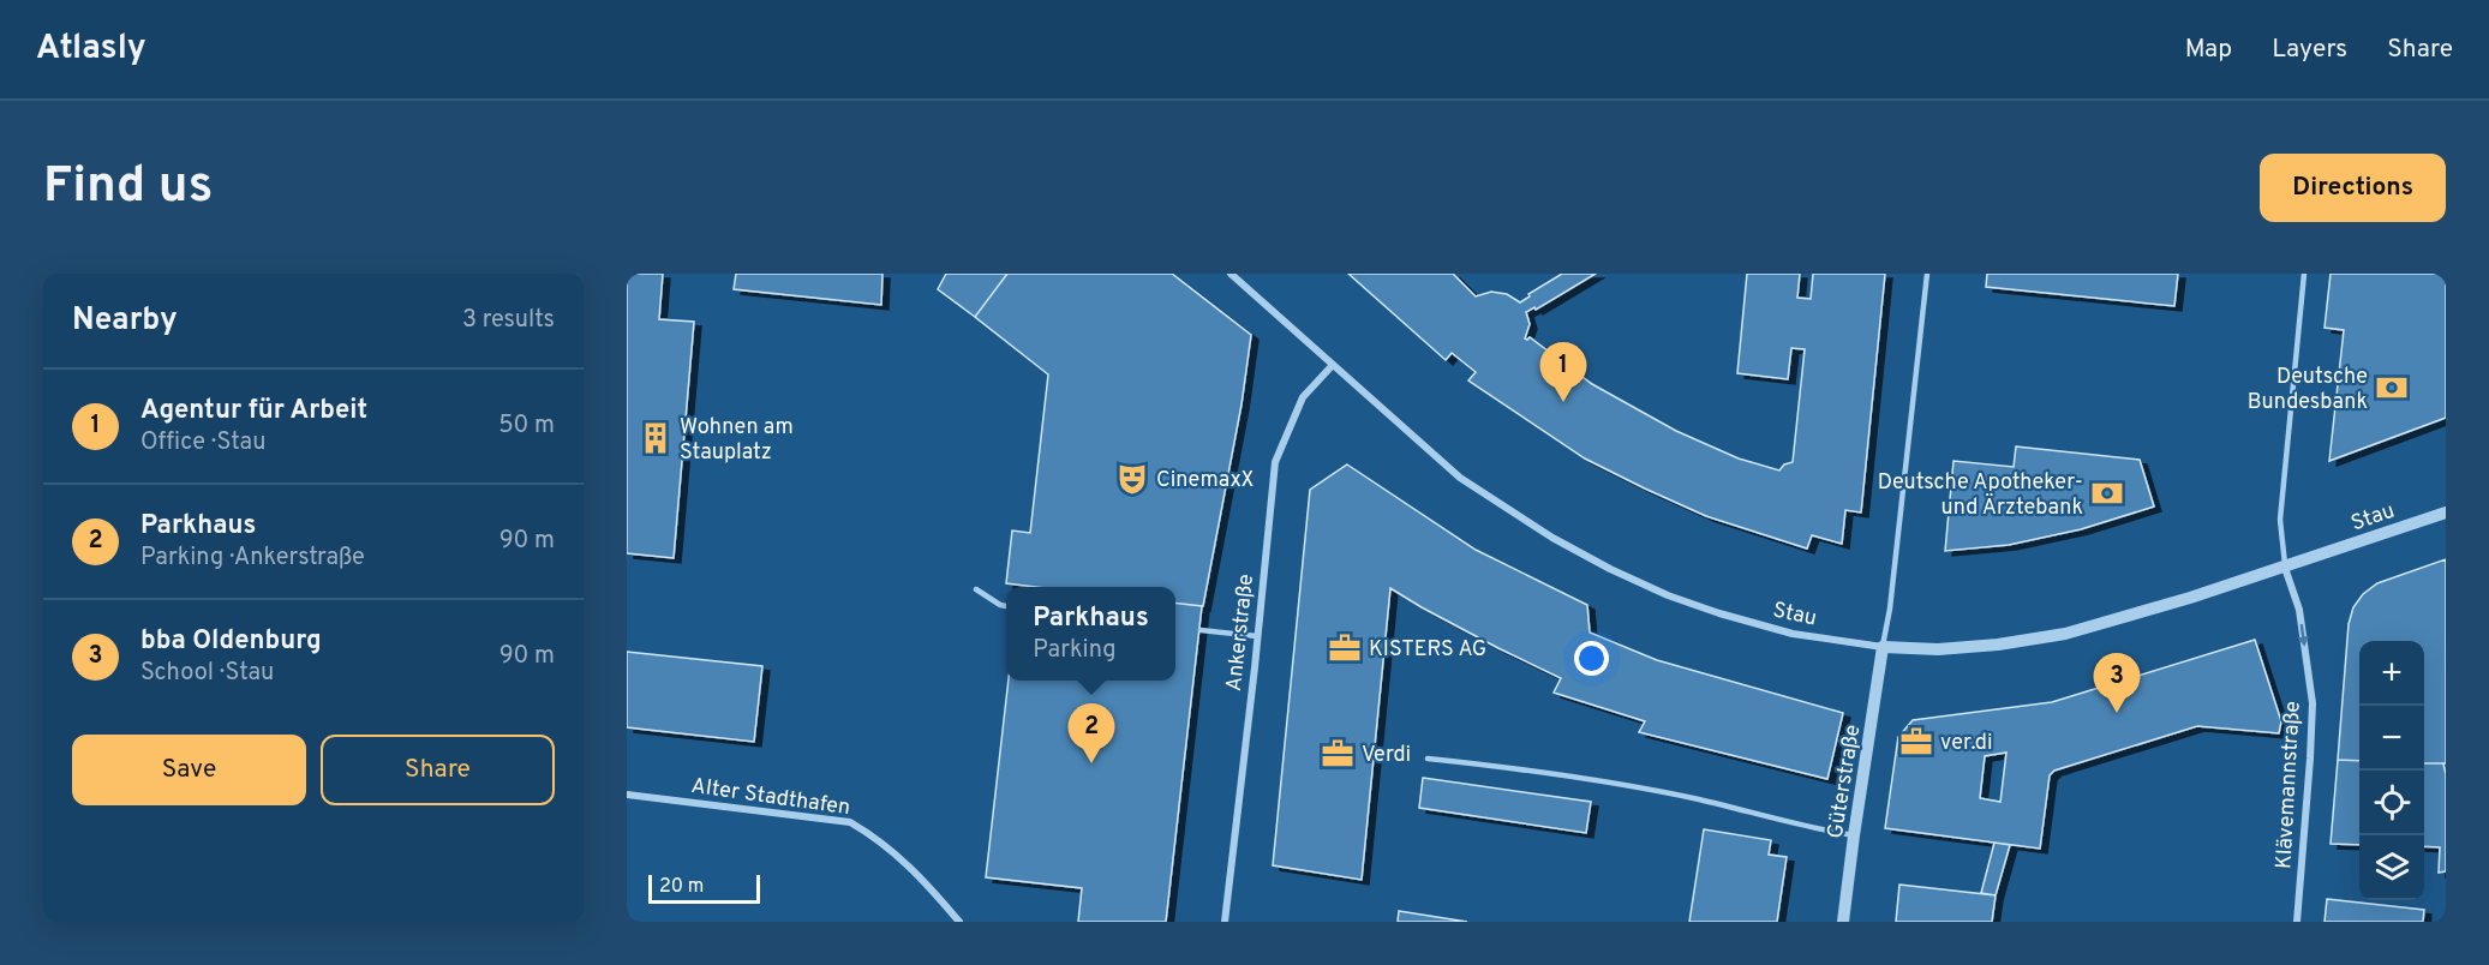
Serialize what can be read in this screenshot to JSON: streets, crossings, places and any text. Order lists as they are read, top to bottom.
{
  "streets": {
    "street": [
      "Stau",
      "Ankerstraße",
      "Güterstraße",
      "Klävemannstraße",
      "Alter Stadthafen"
    ]
  },
  "crossings": [
    ["Stau", "Ankerstraße"],
    ["Stau", "Güterstraße"],
    ["Stau", "Klävemannstraße"]
  ],
  "one_way": ["Klävemannstraße"],
  "places": {
    "bank": ["Deutsche Bundesbank", "Deutsche Apotheker- und Ärztebank"],
    "building": ["Wohnen am Stauplatz"],
    "theatre": ["CinemaxX"],
    "office": ["KISTERS AG", "ver.di", "Verdi"]
  },
  "scale_bar": "20 m",
  "page": {
    "header": "Atlasly",
    "nav": ["Map", "Layers", "Share"],
    "buttons": [
      "Directions",
      ["Save", "Share"]
    ],
    "title": "Find us",
    "heading": ["Nearby", "3 results"],
    "pins": ["1", "3", "2"],
    "list": [
      {
        "mark": "1",
        "name": "Agentur für Arbeit",
        "note": "Office · Stau",
        "value": "50 m"
      },
      {
        "mark": "2",
        "name": "Parkhaus",
        "note": "Parking · Ankerstraße",
        "value": "90 m"
      },
      {
        "mark": "3",
        "name": "bba Oldenburg",
        "note": "School · Stau",
        "value": "90 m"
      }
    ],
    "popup": ["Parkhaus", "Parking"],
    "map_buttons": ["+", "−"],
    "scale": "20 m"
  }
}
